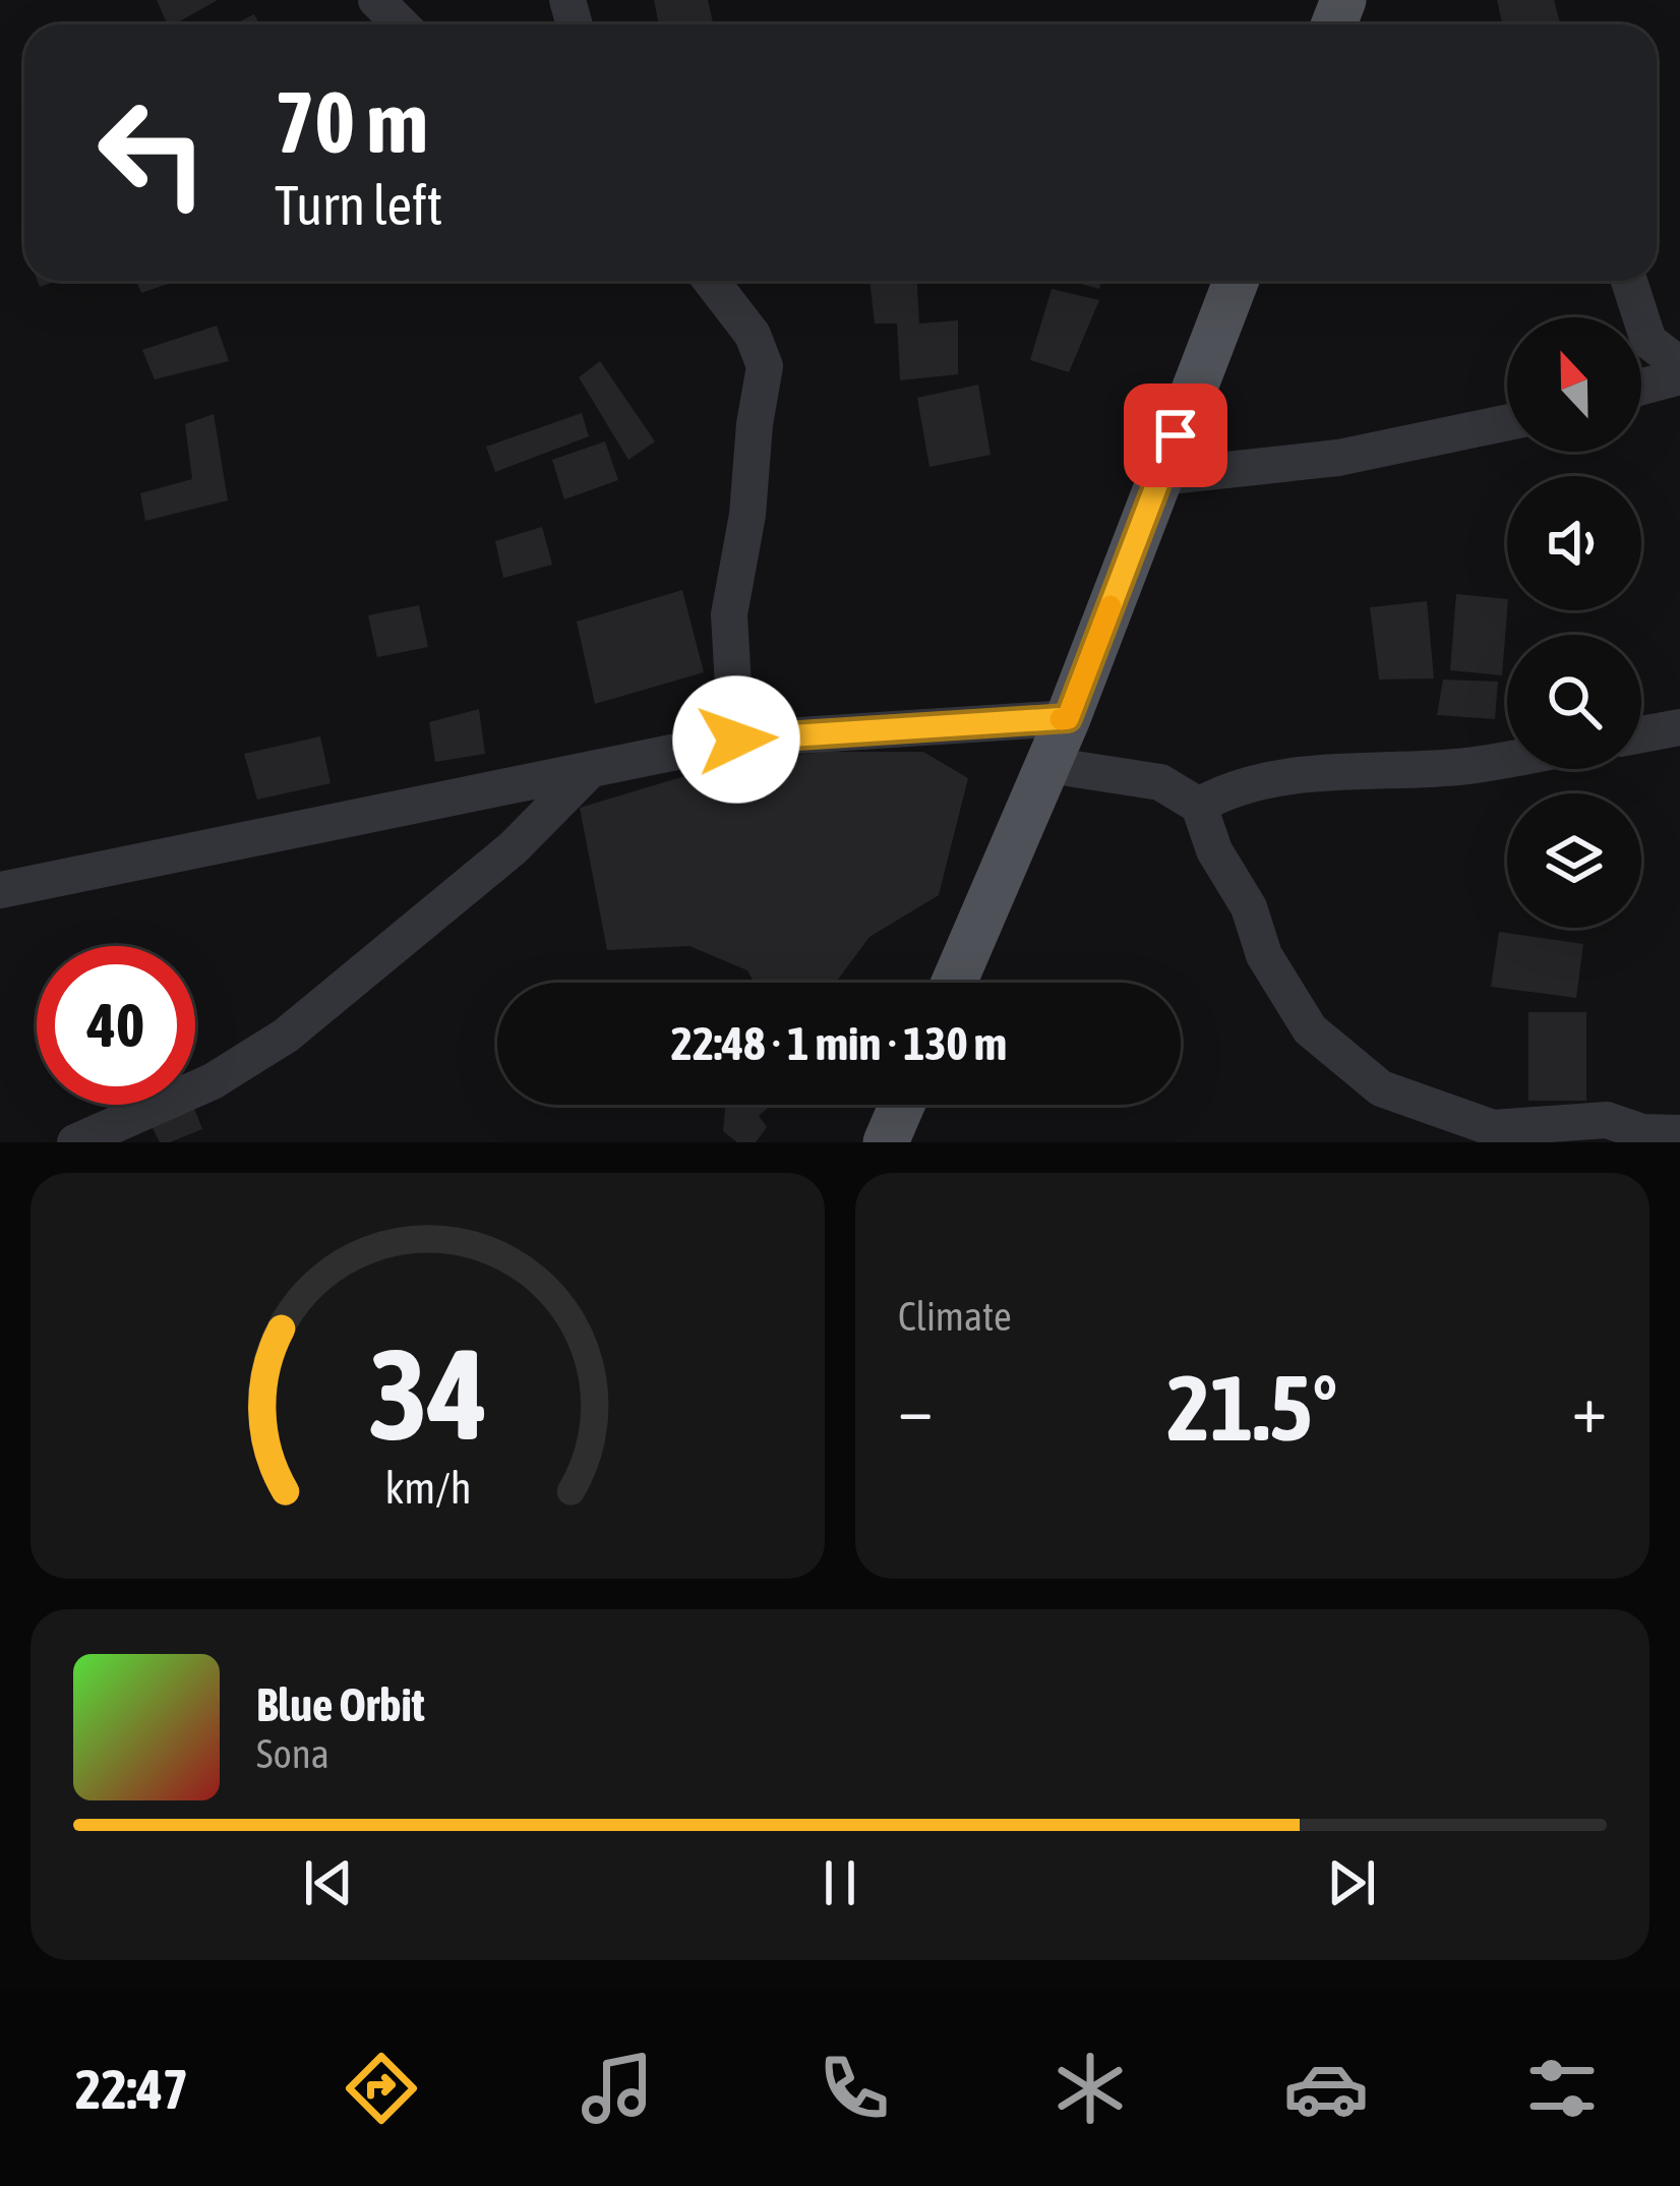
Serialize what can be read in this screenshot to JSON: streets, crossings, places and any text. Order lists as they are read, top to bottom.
{
  "north": "top",
  "page": {
    "turn": ["70 m", "Turn left"],
    "limit": "40",
    "trip": "22:48 · 1 min · 130 m",
    "tile": "Climate",
    "heat": ["−", "21.5°", "+"],
    "song": ["Blue Orbit", "Sona"],
    "tabs": "22:47",
    "gauge": ["34", "km/h"]
  }
}
